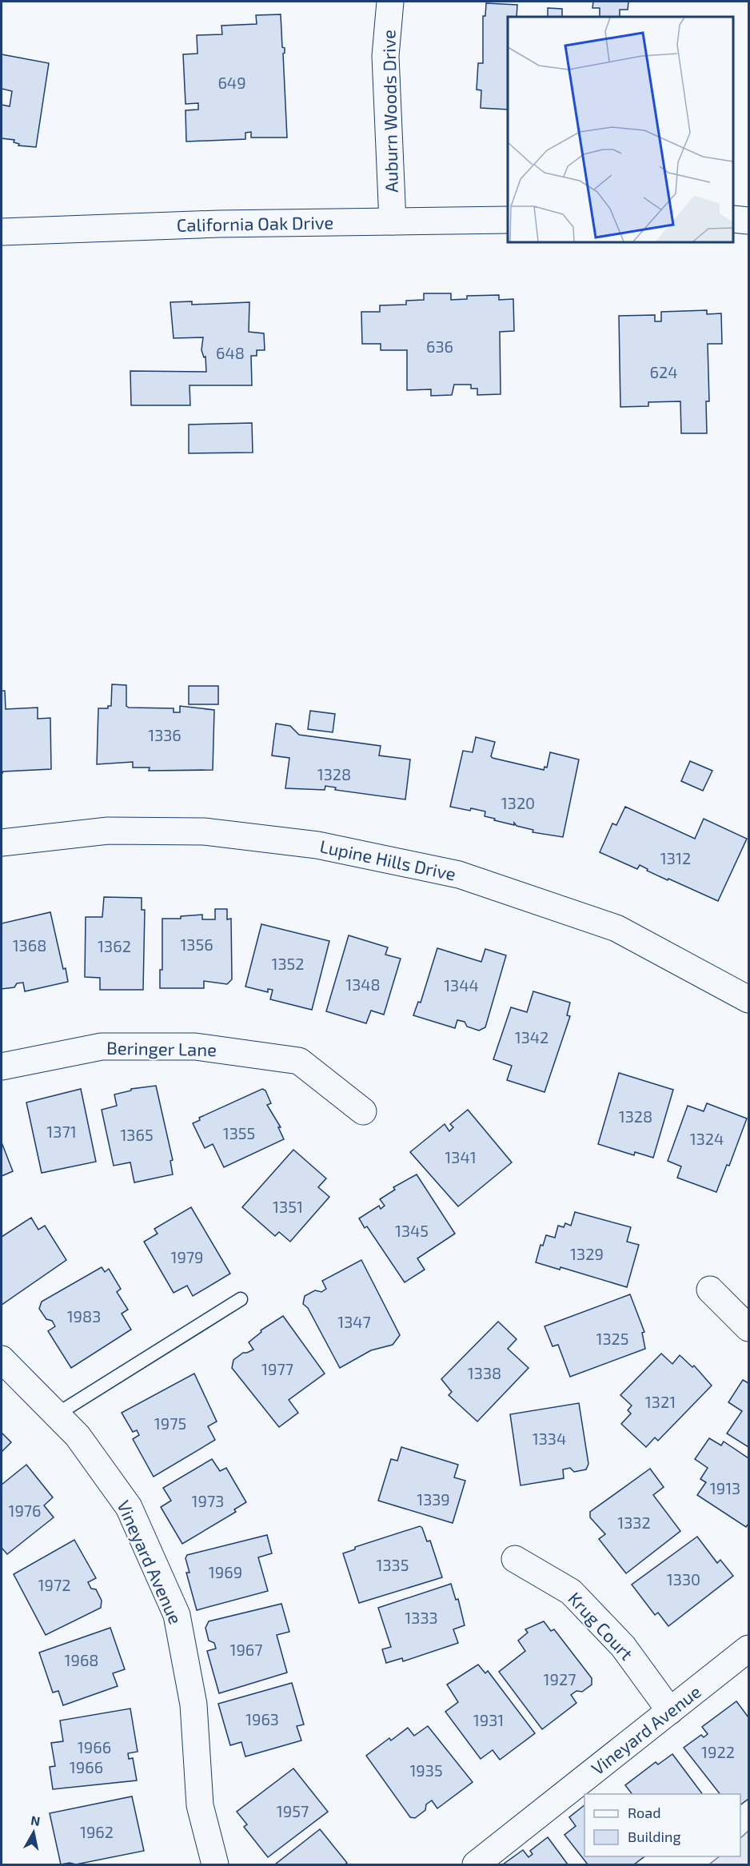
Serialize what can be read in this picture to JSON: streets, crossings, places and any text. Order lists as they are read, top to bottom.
{
  "streets": {
    "street": [
      "Auburn Woods Drive",
      "California Oak Drive",
      "Lupine Hills Drive",
      "Beringer Lane",
      "Vineyard Avenue",
      "Krug Court"
    ]
  },
  "crossings": [
    ["Auburn Woods Drive", "California Oak Drive"],
    ["Vineyard Avenue", "Krug Court"]
  ],
  "house_numbers": [
    "649",
    "636",
    "648",
    "624",
    "1336",
    "1328",
    "1320",
    "1312",
    "1356",
    "1368",
    "1362",
    "1352",
    "1348",
    "1344",
    "1342",
    "1328",
    "1371",
    "1355",
    "1365",
    "1324",
    "1341",
    "1351",
    "1345",
    "1329",
    "1979",
    "1983",
    "1347",
    "1325",
    "1977",
    "1338",
    "1321",
    "1975",
    "1334",
    "1913",
    "1339",
    "1973",
    "1976",
    "1332",
    "1335",
    "1969",
    "1330",
    "1972",
    "1333",
    "1967",
    "1968",
    "1927",
    "1963",
    "1931",
    "1966",
    "1922",
    "1966",
    "1935",
    "1957",
    "1962"
  ],
  "legend": ["Road", "Building"],
  "north": "top"
}
